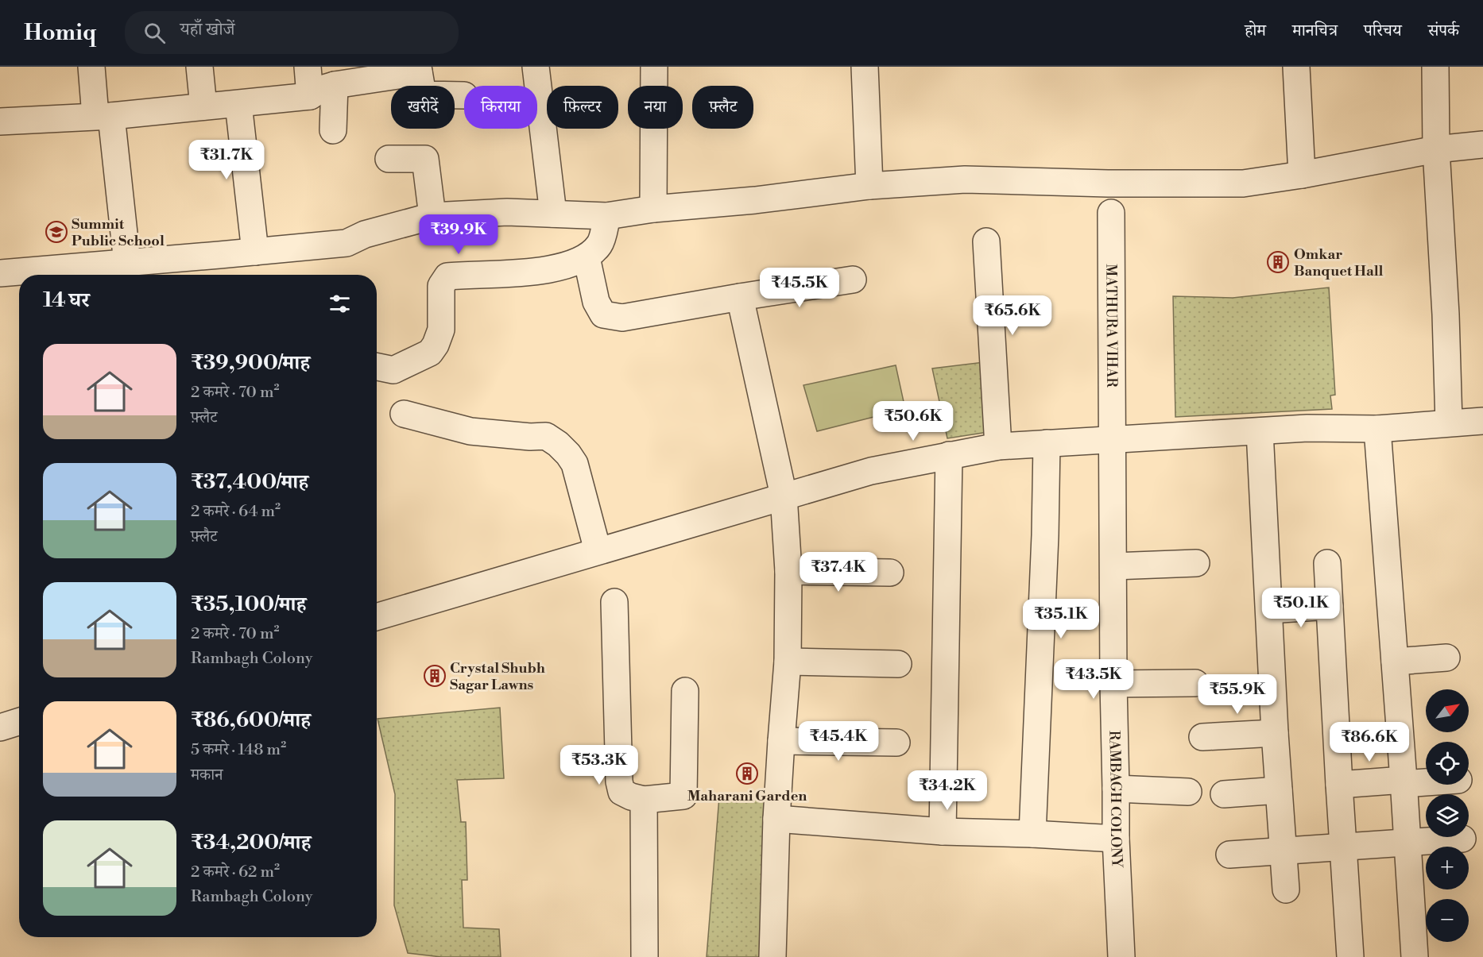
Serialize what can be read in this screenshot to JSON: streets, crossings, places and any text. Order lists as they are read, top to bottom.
{
  "streets": {
    "street": ["MATHURA VIHAR", "RAMBAGH COLONY"]
  },
  "crossings": [
    ["MATHURA VIHAR", "RAMBAGH COLONY"]
  ],
  "places": {
    "school or university": ["Summit Public School"],
    "building": ["Omkar Banquet Hall", "Crystal Shubh Sagar Lawns", "Maharani Garden"]
  },
  "north": "top right",
  "page": {
    "header": "Homiq",
    "search": "यहाँ खोजें",
    "nav": [
      "होम",
      "मानचित्र",
      "परिचय",
      "संपर्क"
    ],
    "chip": [
      "खरीदें",
      "किराया",
      "फ़िल्टर",
      "नया",
      "फ़्लैट"
    ],
    "price": [
      "₹31.7K",
      "₹39.9K",
      "₹45.5K",
      "₹65.6K",
      "₹50.6K",
      "₹37.4K",
      "₹50.1K",
      "₹35.1K",
      "₹43.5K",
      "₹55.9K",
      "₹45.4K",
      "₹86.6K",
      "₹53.3K",
      "₹34.2K"
    ],
    "heading": "14 घर",
    "list": [
      {
        "name": "₹39,900/माह",
        "note": "2 कमरे · 70 m² · फ़्लैट"
      },
      {
        "name": "₹37,400/माह",
        "note": "2 कमरे · 64 m² · फ़्लैट"
      },
      {
        "name": "₹35,100/माह",
        "note": "2 कमरे · 70 m² · Rambagh Colony"
      },
      {
        "name": "₹86,600/माह",
        "note": "5 कमरे · 148 m² · मकान"
      },
      {
        "name": "₹34,200/माह",
        "note": "2 कमरे · 62 m² · Rambagh Colony"
      }
    ],
    "map_buttons": ["+", "−"]
  }
}
